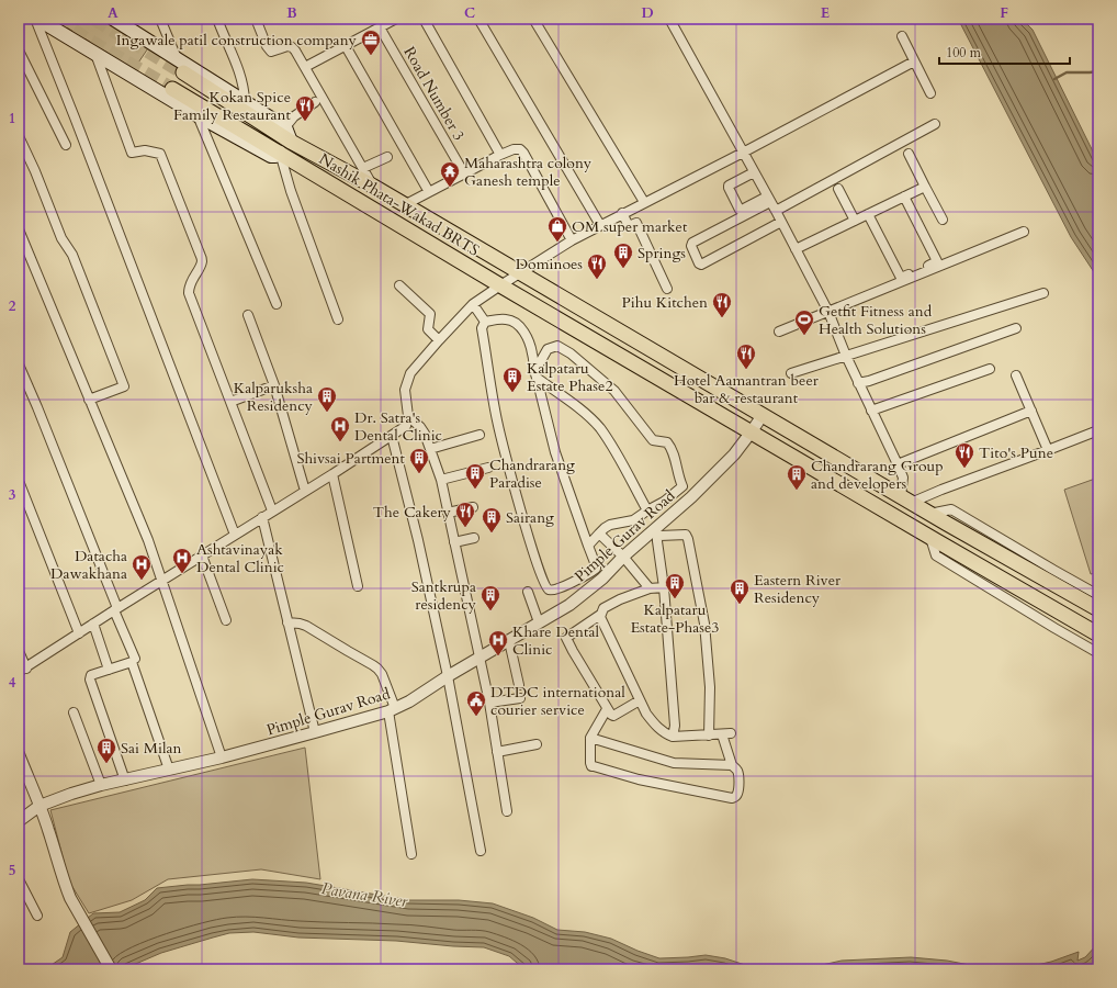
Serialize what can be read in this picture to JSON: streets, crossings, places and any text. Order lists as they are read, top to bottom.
{
  "streets": {
    "main road": ["Nashik Phata-Wakad BRTS"],
    "street": ["Road Number 3", "Pimple Gurav Road"]
  },
  "crossings": [
    ["Nashik Phata-Wakad BRTS", "Pimple Gurav Road"]
  ],
  "water": ["Pavana River"],
  "places": {
    "office": ["Ingawale patil construction company"],
    "restaurant": [
      "Kokan Spice Family Restaurant",
      "Dominoes",
      "Pihu Kitchen",
      "Hotel Aamantran beer bar & restaurant",
      "Tito's Pune",
      "The Cakery"
    ],
    "temple": ["Maharashtra colony Ganesh temple"],
    "shop": ["OM super market"],
    "building": [
      "Springs",
      "Kalpataru Estate Phase2",
      "Kalparuksha Residency",
      "Shivsai Partment",
      "Chandrarang Paradise",
      "Chandrarang Group and developers",
      "Sairang",
      "Kalpataru Estate-Phase3",
      "Eastern River Residency",
      "Santkrupa residency",
      "Sai Milan"
    ],
    "sports": ["Getfit Fitness and Health Solutions"],
    "hospital": [
      "Dr. Satra's Dental Clinic",
      "Ashtavinayak Dental Clinic",
      "Datacha Dawakhana",
      "Khare Dental Clinic"
    ],
    "public building": ["DTDC international courier service"]
  },
  "scale_bar": "100 m",
  "grid": {
    "columns": [
      "A",
      "B",
      "C",
      "D",
      "E",
      "F"
    ],
    "rows": [
      "1",
      "2",
      "3",
      "4",
      "5"
    ]
  }
}
